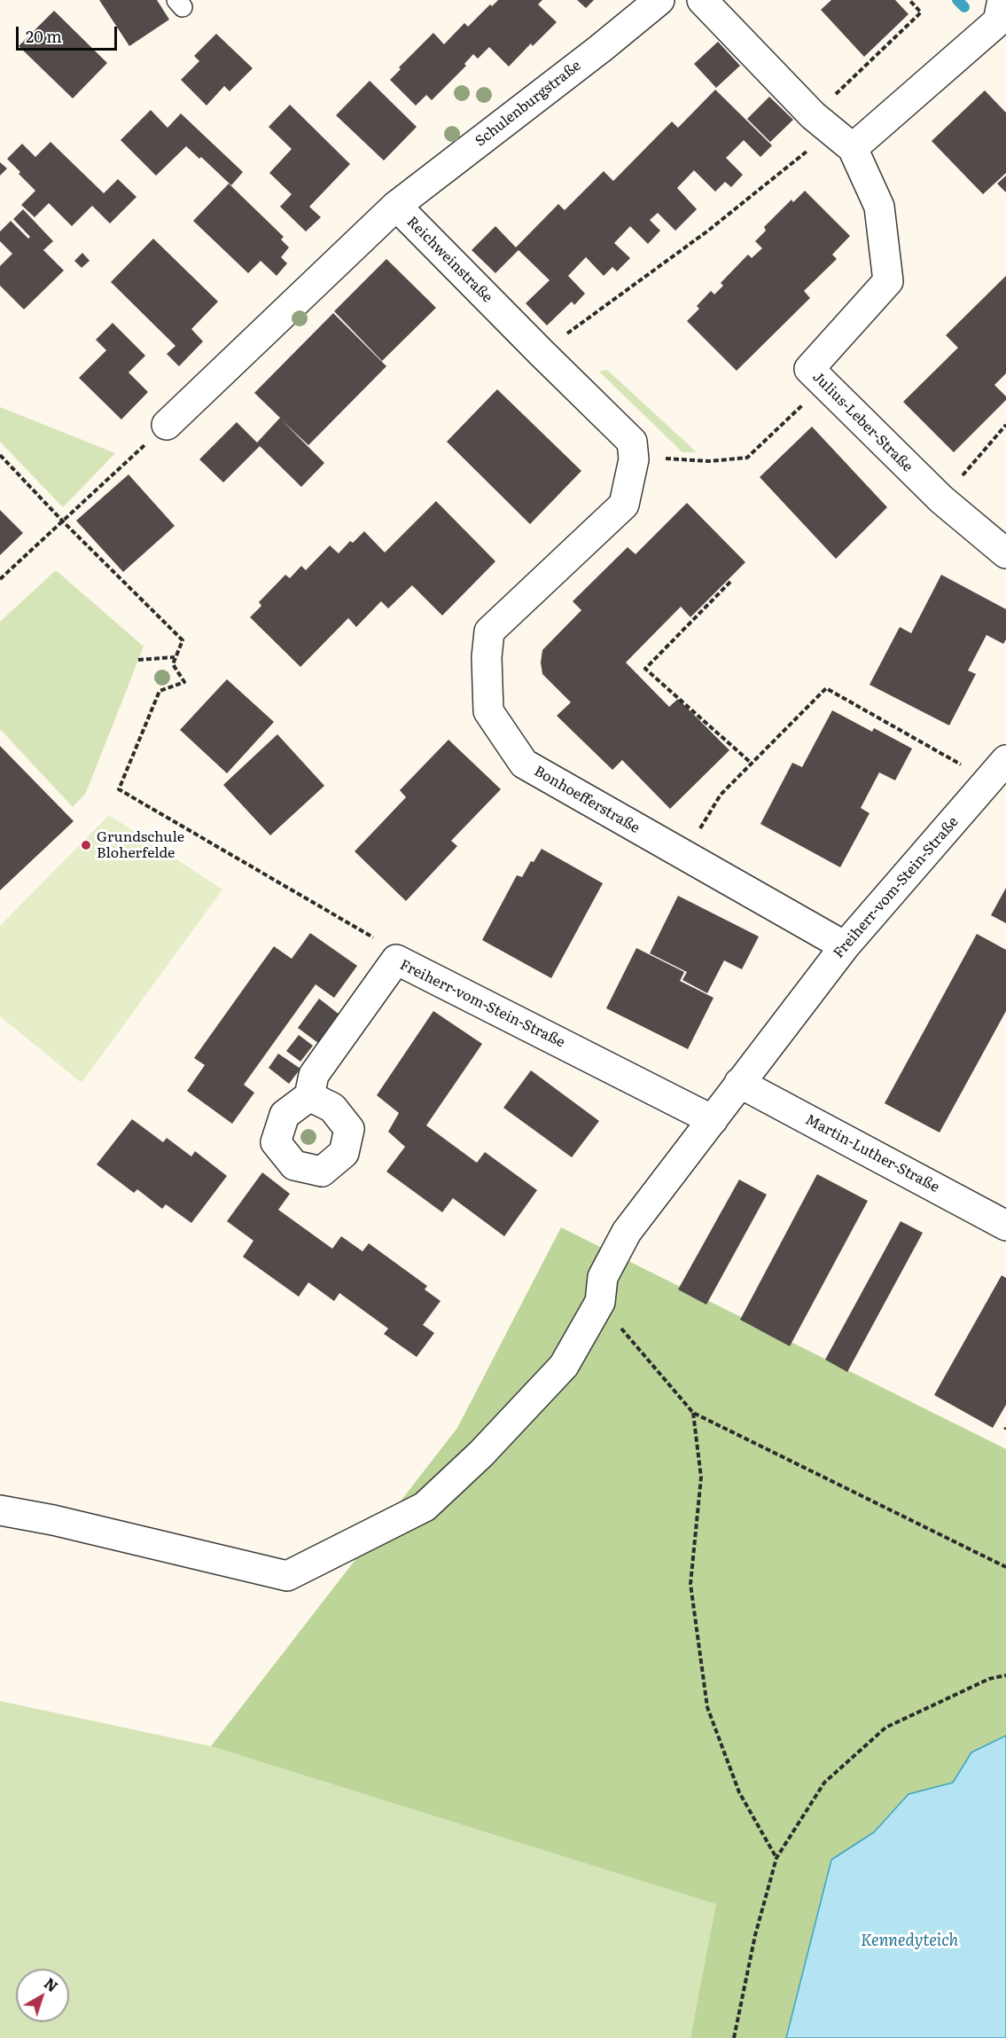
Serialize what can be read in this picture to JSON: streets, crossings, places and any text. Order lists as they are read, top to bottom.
{
  "streets": {
    "street": [
      "Schulenburgstraße",
      "Reichweinstraße",
      "Julius-Leber-Straße",
      "Bonhoefferstraße",
      "Freiherr-vom-Stein-Straße",
      "Martin-Luther-Straße"
    ]
  },
  "crossings": [
    ["Schulenburgstraße", "Reichweinstraße"],
    ["Reichweinstraße", "Bonhoefferstraße"],
    ["Bonhoefferstraße", "Freiherr-vom-Stein-Straße"],
    ["Freiherr-vom-Stein-Straße", "Martin-Luther-Straße"]
  ],
  "water": ["Kennedyteich"],
  "places": ["Grundschule Bloherfelde"],
  "scale_bar": "20 m",
  "north": "top right"
}
